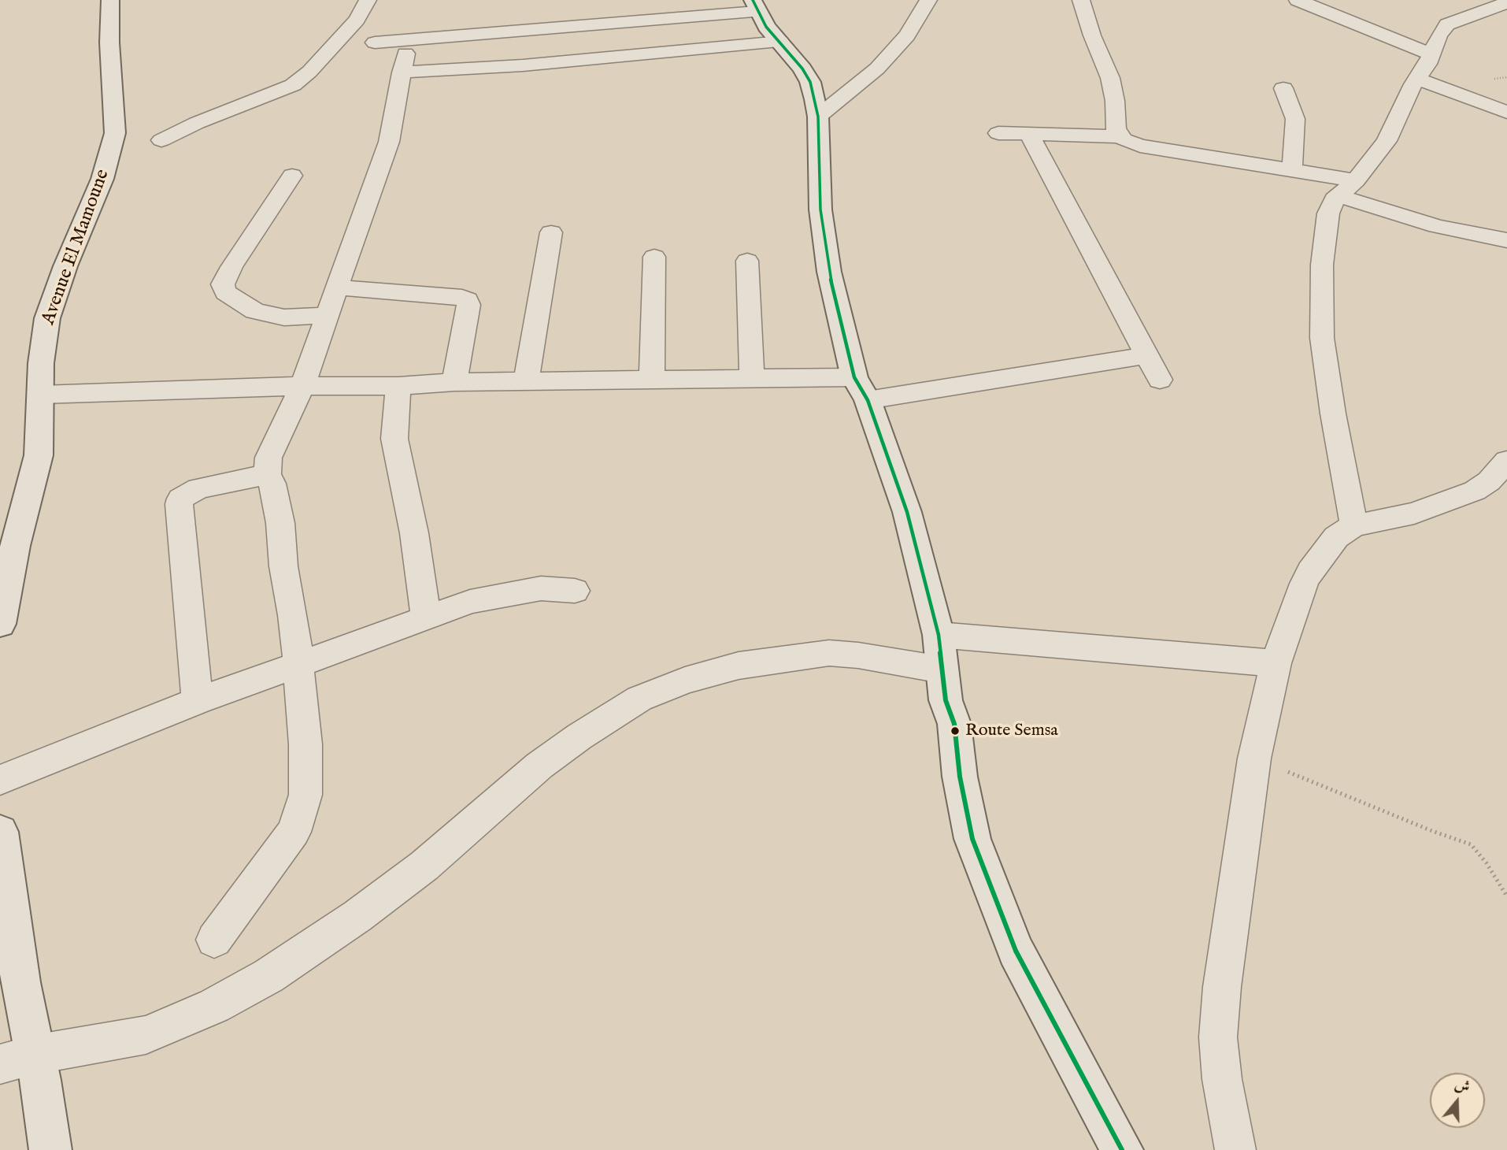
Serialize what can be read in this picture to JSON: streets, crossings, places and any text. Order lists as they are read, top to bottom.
{
  "streets": {
    "street": ["Avenue El Mamoune"]
  },
  "places": ["Route Semsa"],
  "north": "top"
}
